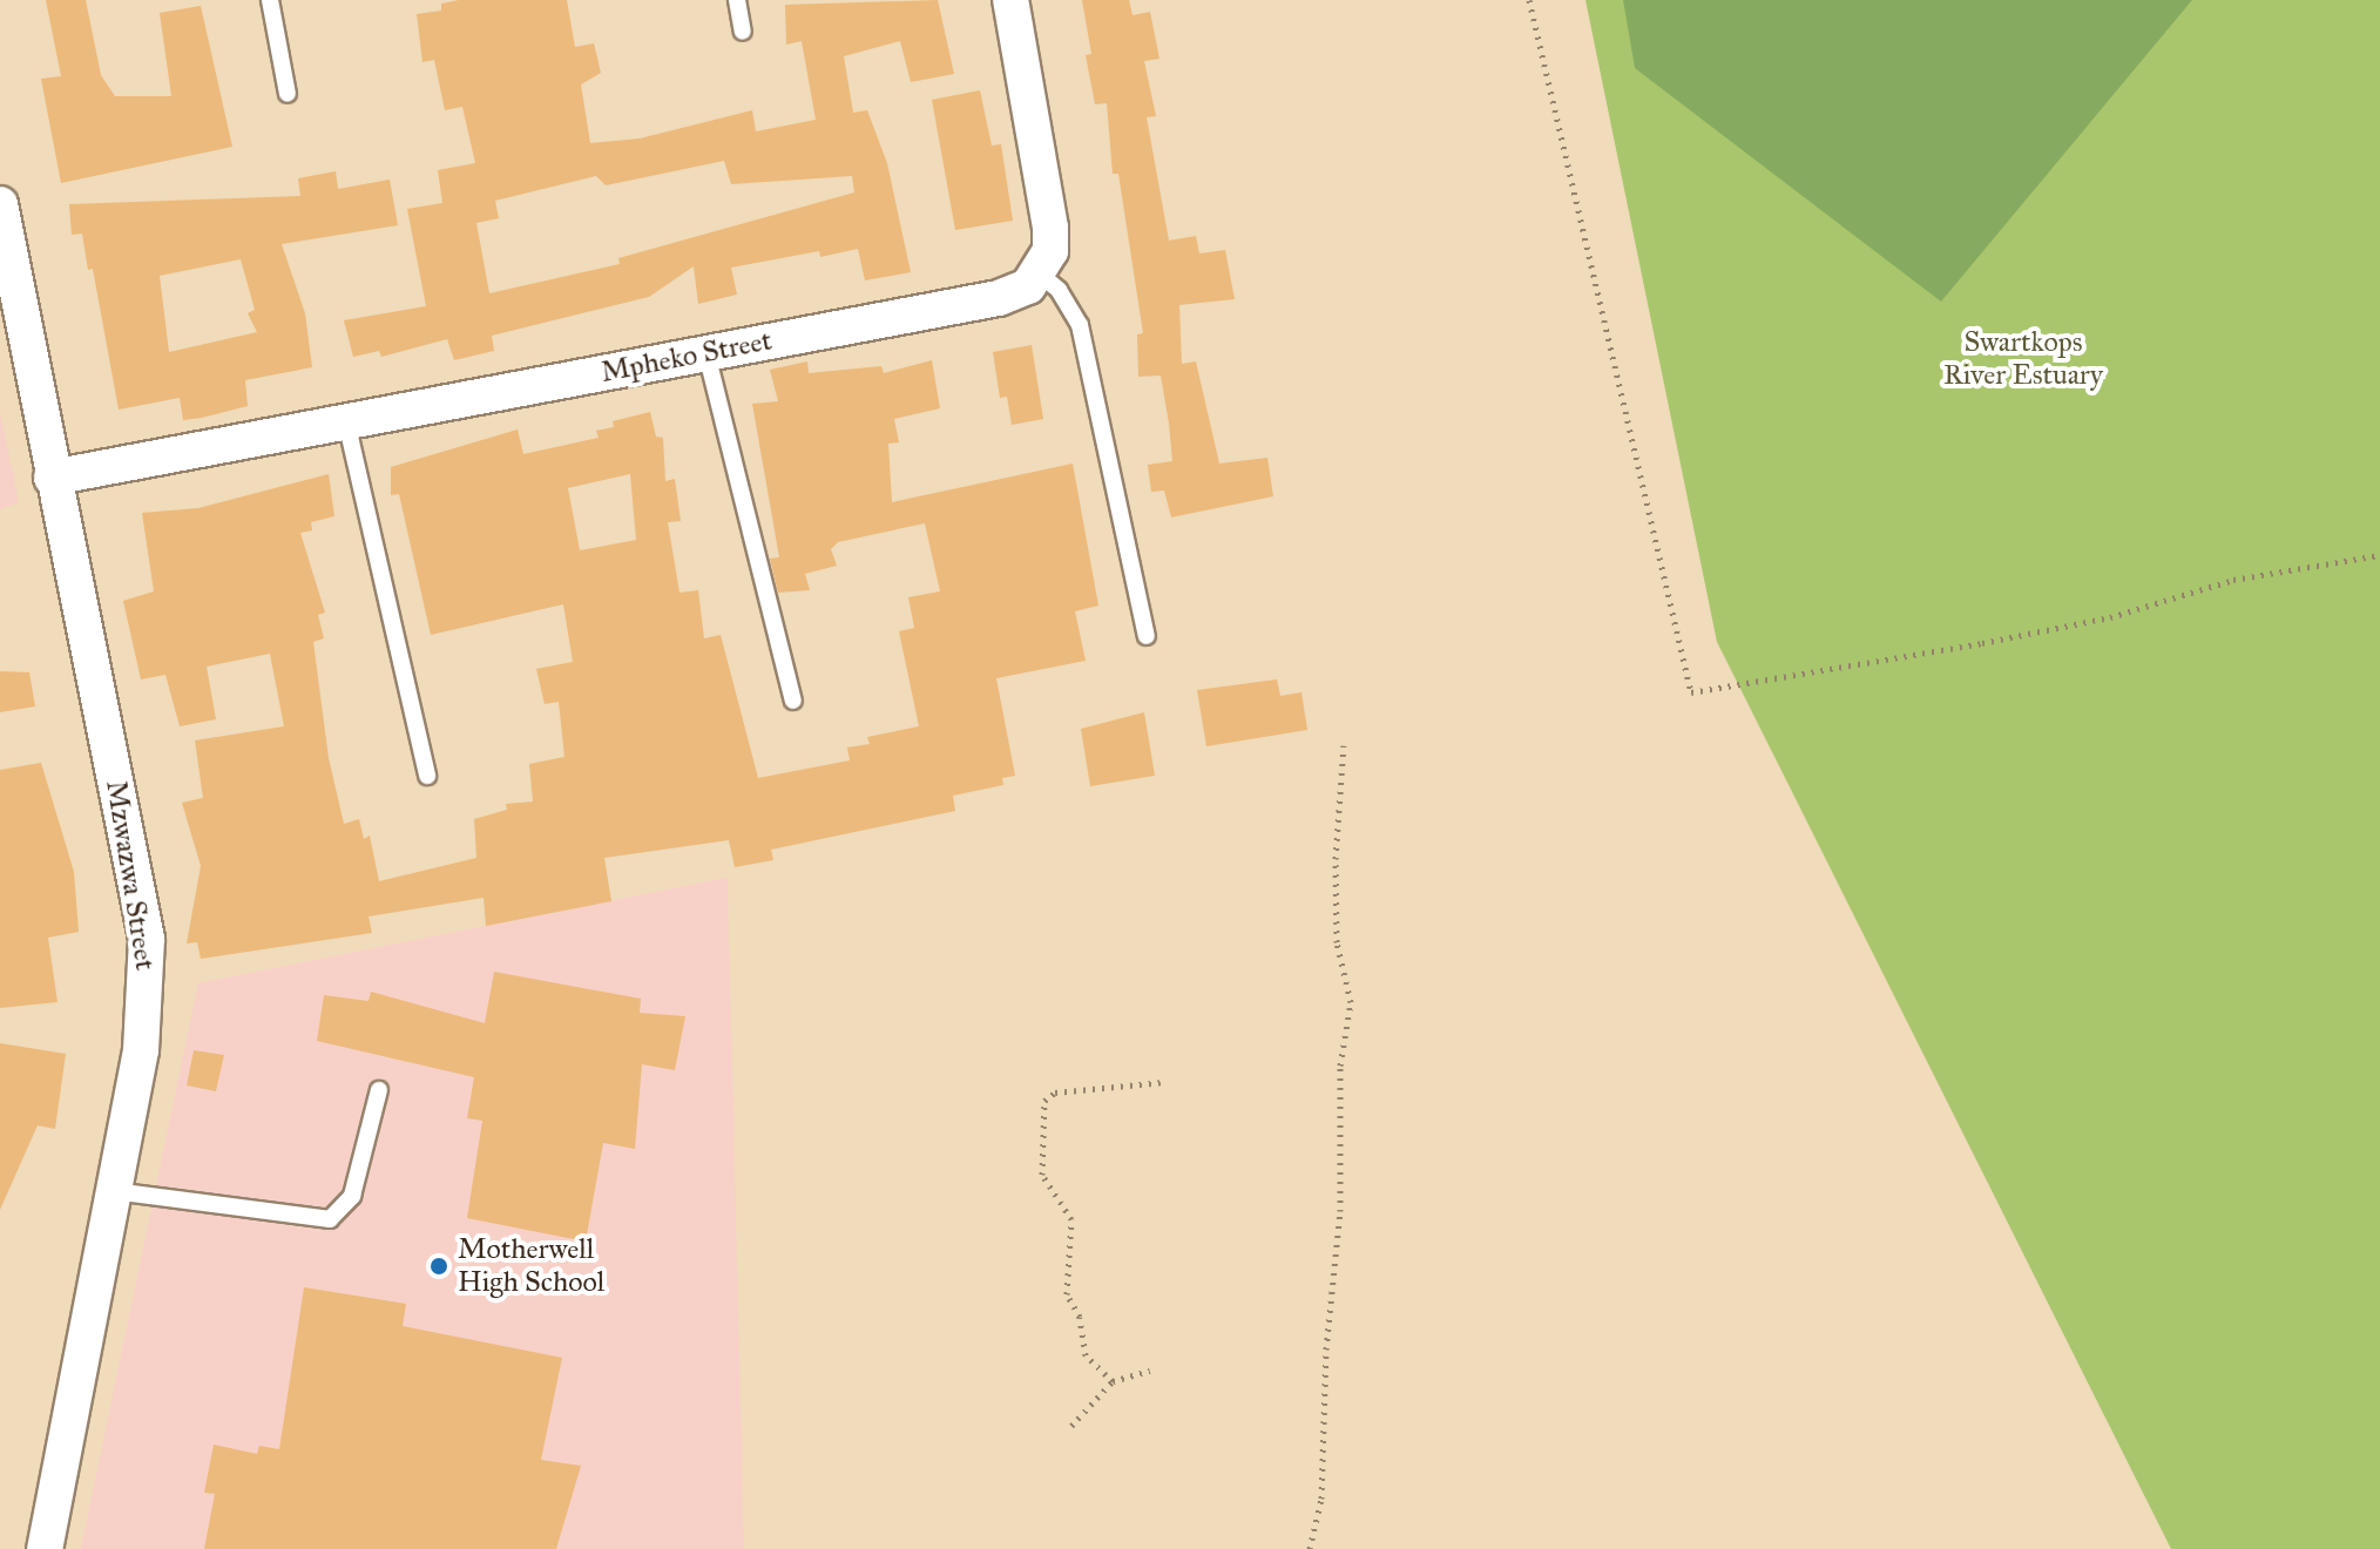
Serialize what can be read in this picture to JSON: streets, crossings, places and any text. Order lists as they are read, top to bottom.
{
  "streets": {
    "street": ["Mpheko Street", "Mzwazwa Street"]
  },
  "crossings": [
    ["Mpheko Street", "Mzwazwa Street"]
  ],
  "parks": ["Swartkops River Estuary"],
  "places": ["Motherwell High School"]
}
